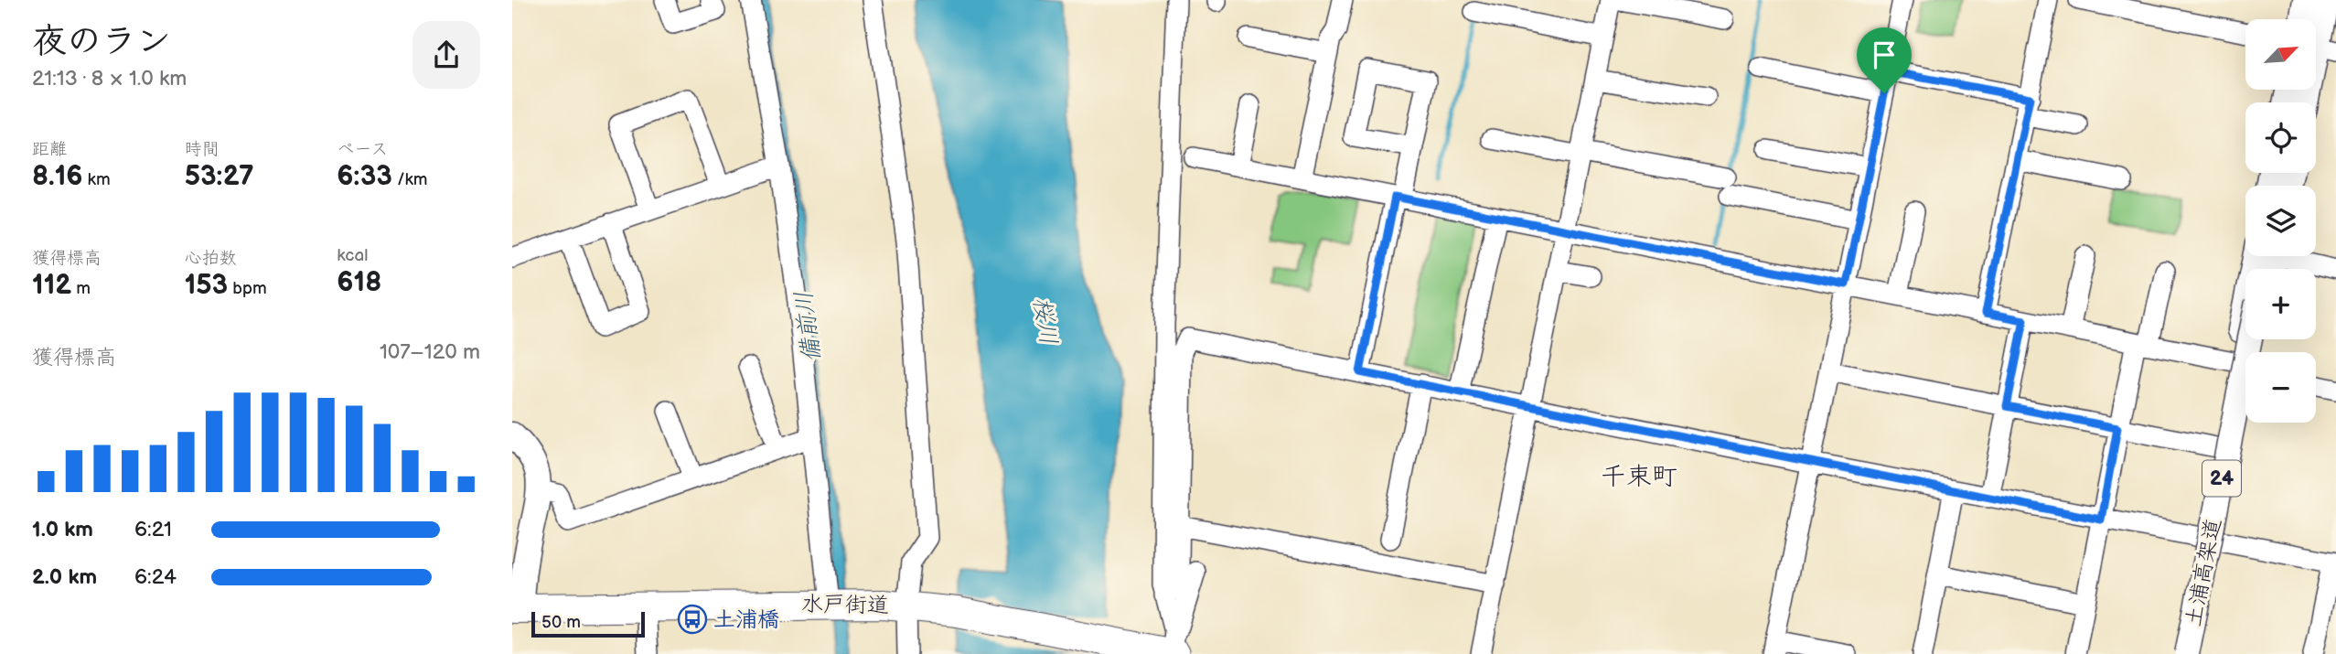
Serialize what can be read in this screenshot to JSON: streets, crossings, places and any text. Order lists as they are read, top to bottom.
{
  "streets": {
    "highway": ["水戸街道"],
    "main road": ["24", "土浦高架道"]
  },
  "districts": ["千束町"],
  "water": ["桜川", "備前川"],
  "places": {
    "bus stop": ["土浦橋"]
  },
  "scale_bar": "50 m",
  "north": "top right",
  "page": {
    "heading": ["夜のラン", "21:13 · 8 × 1.0 km"],
    "map_buttons": ["+", "−"],
    "stats": [
      ["距離", "8.16 km"],
      ["時間", "53:27"],
      ["ペース", "6:33 /km"],
      ["獲得標高", "112 m"],
      ["心拍数", "153 bpm"],
      ["kcal", "618"]
    ],
    "chart": ["獲得標高", "107–120 m"],
    "list": [
      {
        "name": "1.0 km",
        "note": "6:21"
      },
      {
        "name": "2.0 km",
        "note": "6:24"
      }
    ],
    "scale": "50 m"
  }
}
